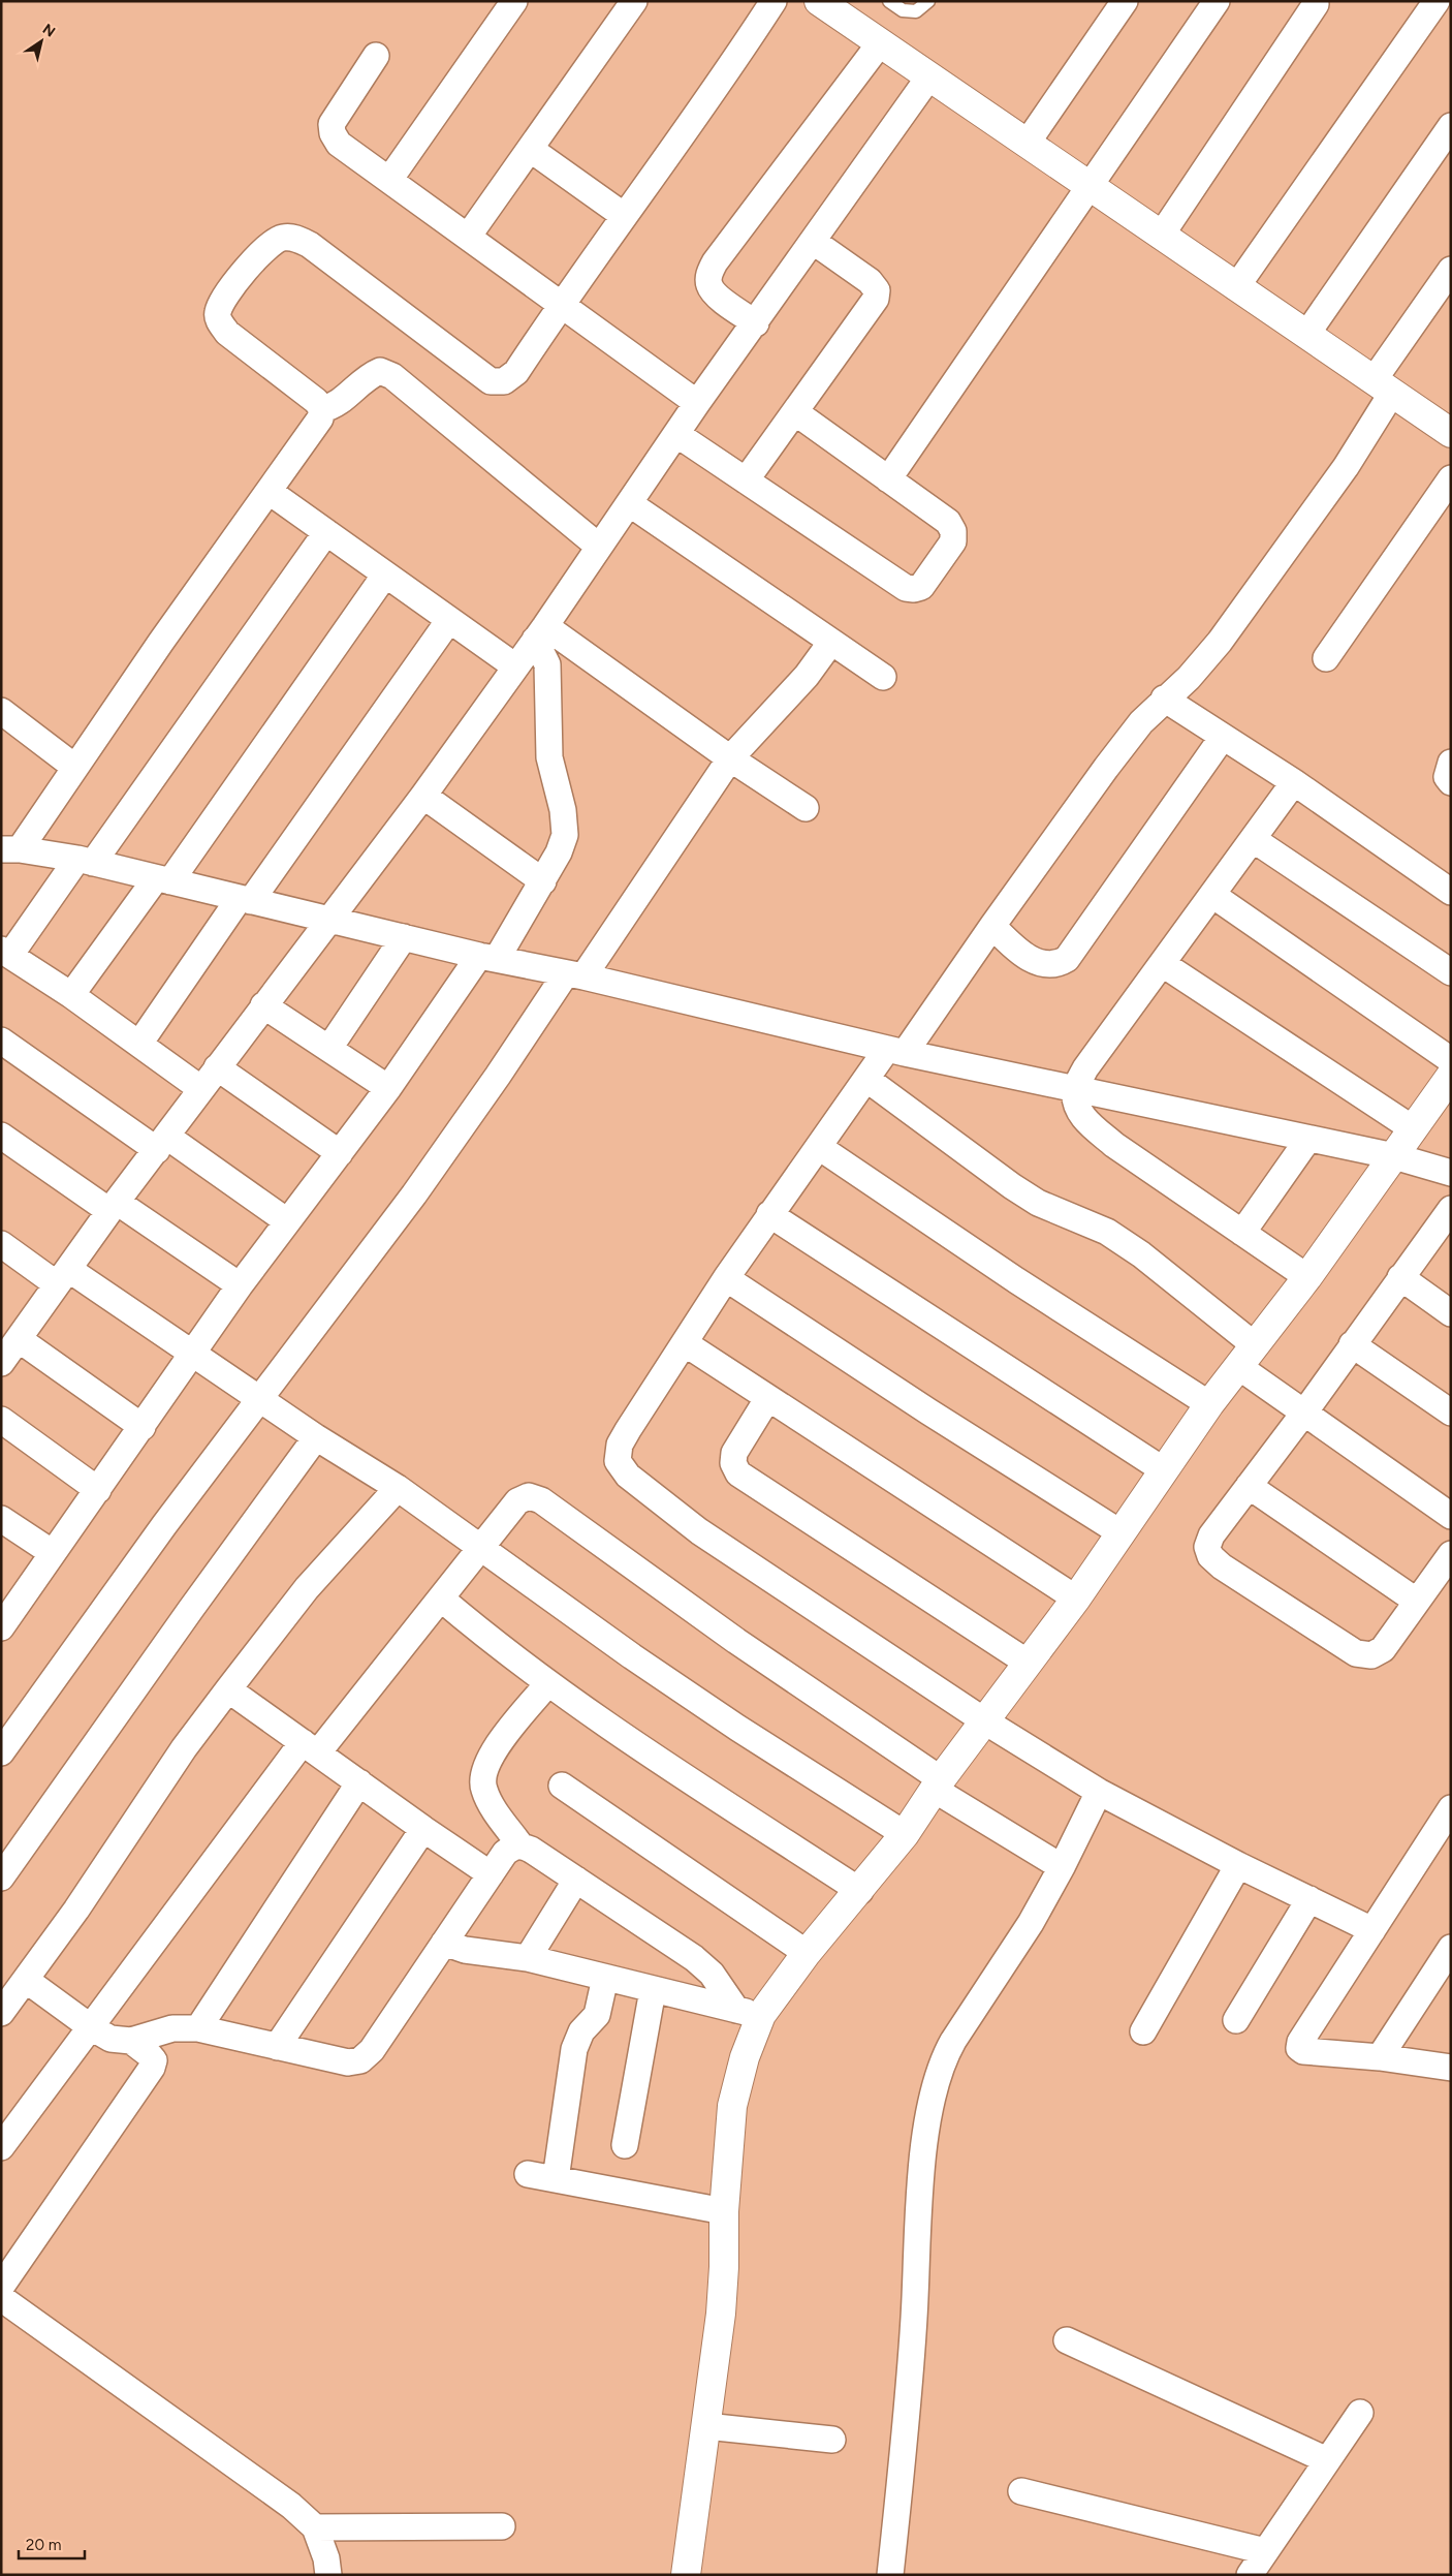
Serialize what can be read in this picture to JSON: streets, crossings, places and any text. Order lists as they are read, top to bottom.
{
  "scale_bar": "20 m",
  "north": "top right"
}
